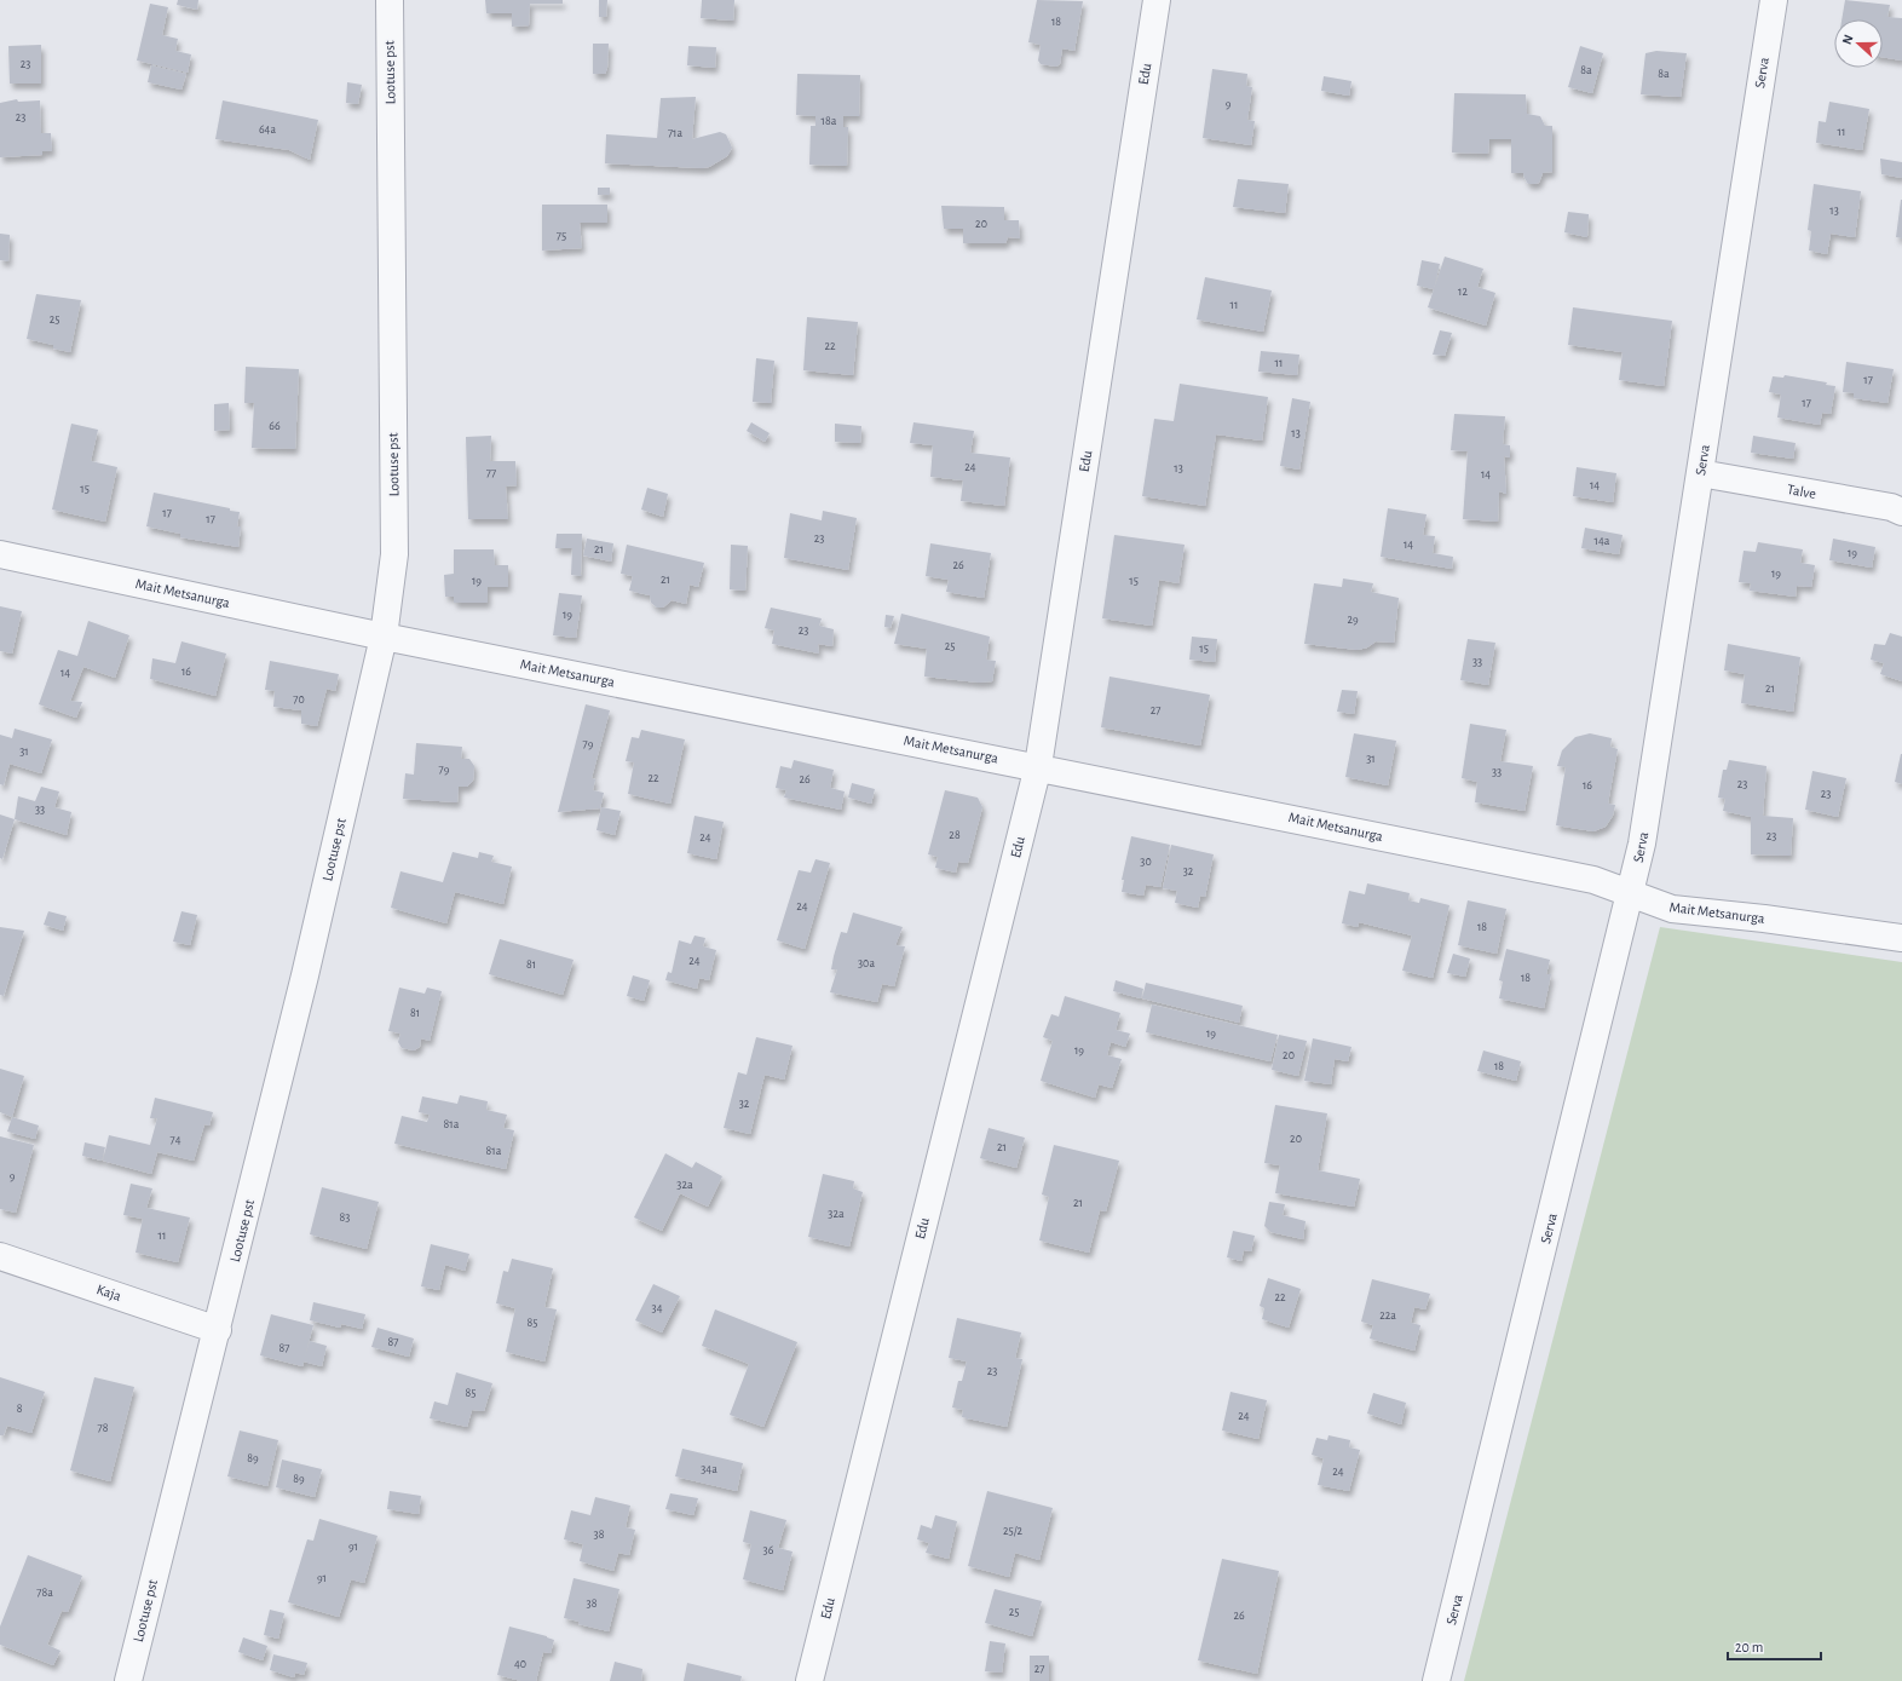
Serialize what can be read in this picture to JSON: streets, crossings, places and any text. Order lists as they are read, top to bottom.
{
  "streets": {
    "street": [
      "Lootuse pst",
      "Serva",
      "Edu",
      "Talve",
      "Mait Metsanurga",
      "Kaja"
    ]
  },
  "crossings": [
    ["Lootuse pst", "Mait Metsanurga"],
    ["Lootuse pst", "Kaja"],
    ["Serva", "Talve"],
    ["Serva", "Mait Metsanurga"],
    ["Edu", "Mait Metsanurga"]
  ],
  "house_numbers": [
    "18",
    "23",
    "8a",
    "8a",
    "9",
    "23",
    "18a",
    "64a",
    "11",
    "71a",
    "13",
    "20",
    "75",
    "12",
    "11",
    "25",
    "22",
    "11",
    "17",
    "17",
    "66",
    "13",
    "24",
    "13",
    "77",
    "14",
    "14",
    "15",
    "17",
    "17",
    "23",
    "14a",
    "14",
    "21",
    "19",
    "26",
    "19",
    "21",
    "19",
    "15",
    "19",
    "29",
    "23",
    "25",
    "15",
    "33",
    "16",
    "14",
    "21",
    "70",
    "27",
    "79",
    "31",
    "31",
    "79",
    "33",
    "22",
    "26",
    "23",
    "16",
    "23",
    "33",
    "28",
    "23",
    "24",
    "30",
    "32",
    "24",
    "18",
    "24",
    "30a",
    "81",
    "18",
    "81",
    "19",
    "19",
    "20",
    "18",
    "32",
    "81a",
    "20",
    "74",
    "21",
    "81a",
    "9",
    "32a",
    "21",
    "32a",
    "83",
    "11",
    "22",
    "34",
    "22a",
    "85",
    "87",
    "87",
    "23",
    "85",
    "8",
    "24",
    "78",
    "89",
    "34a",
    "24",
    "89",
    "25/2",
    "38",
    "91",
    "36",
    "91",
    "78a",
    "38",
    "25",
    "26",
    "40",
    "27"
  ],
  "scale_bar": "20 m",
  "north": "left"
}
